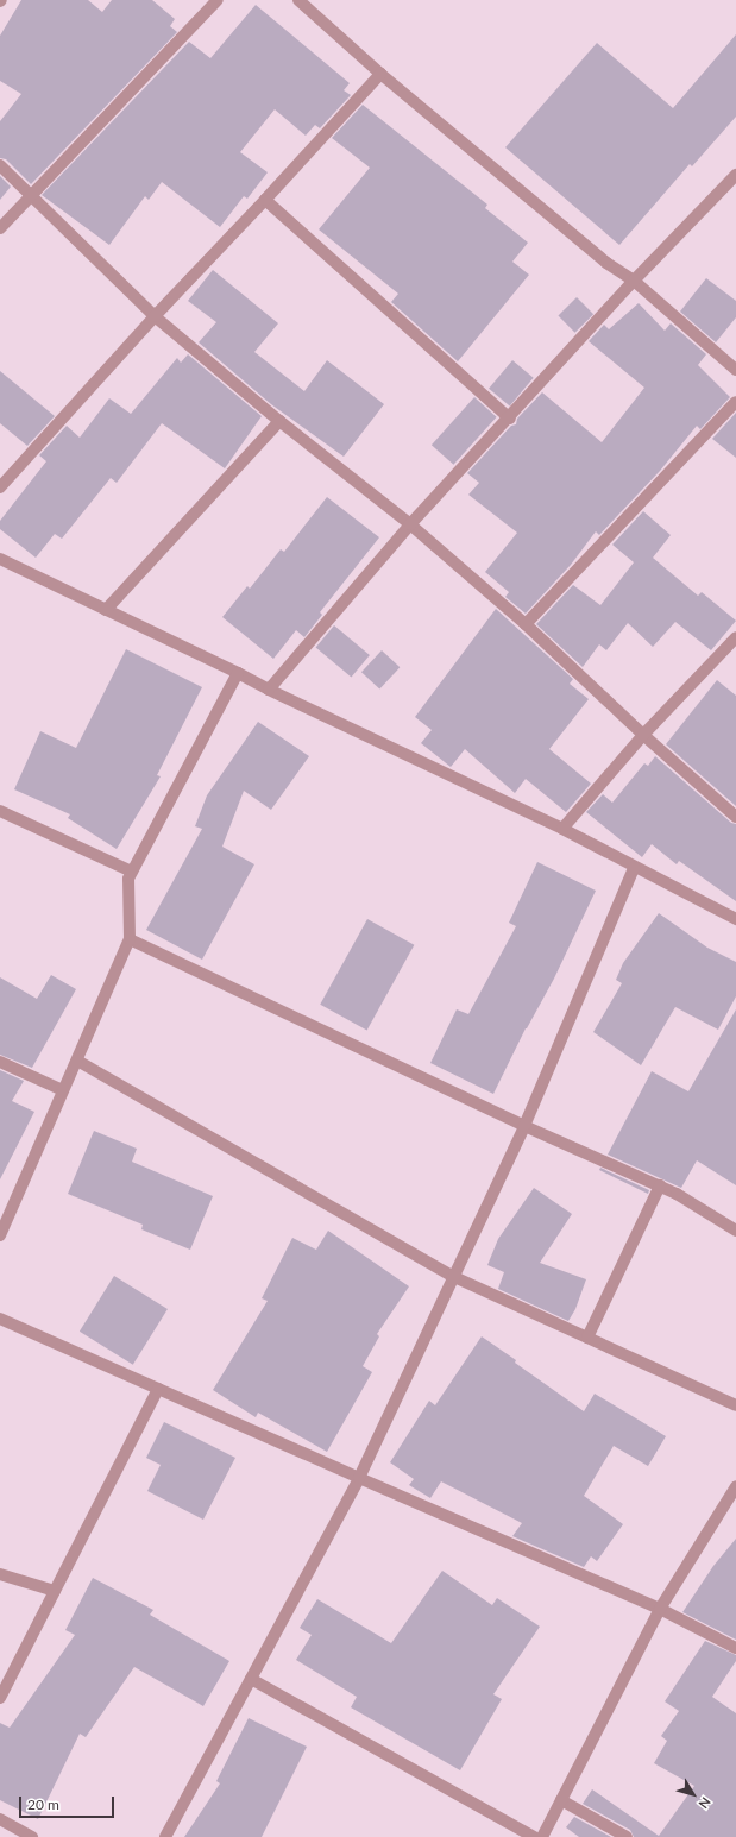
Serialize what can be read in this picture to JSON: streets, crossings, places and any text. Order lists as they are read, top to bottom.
{
  "scale_bar": "20 m",
  "north": "bottom right"
}
